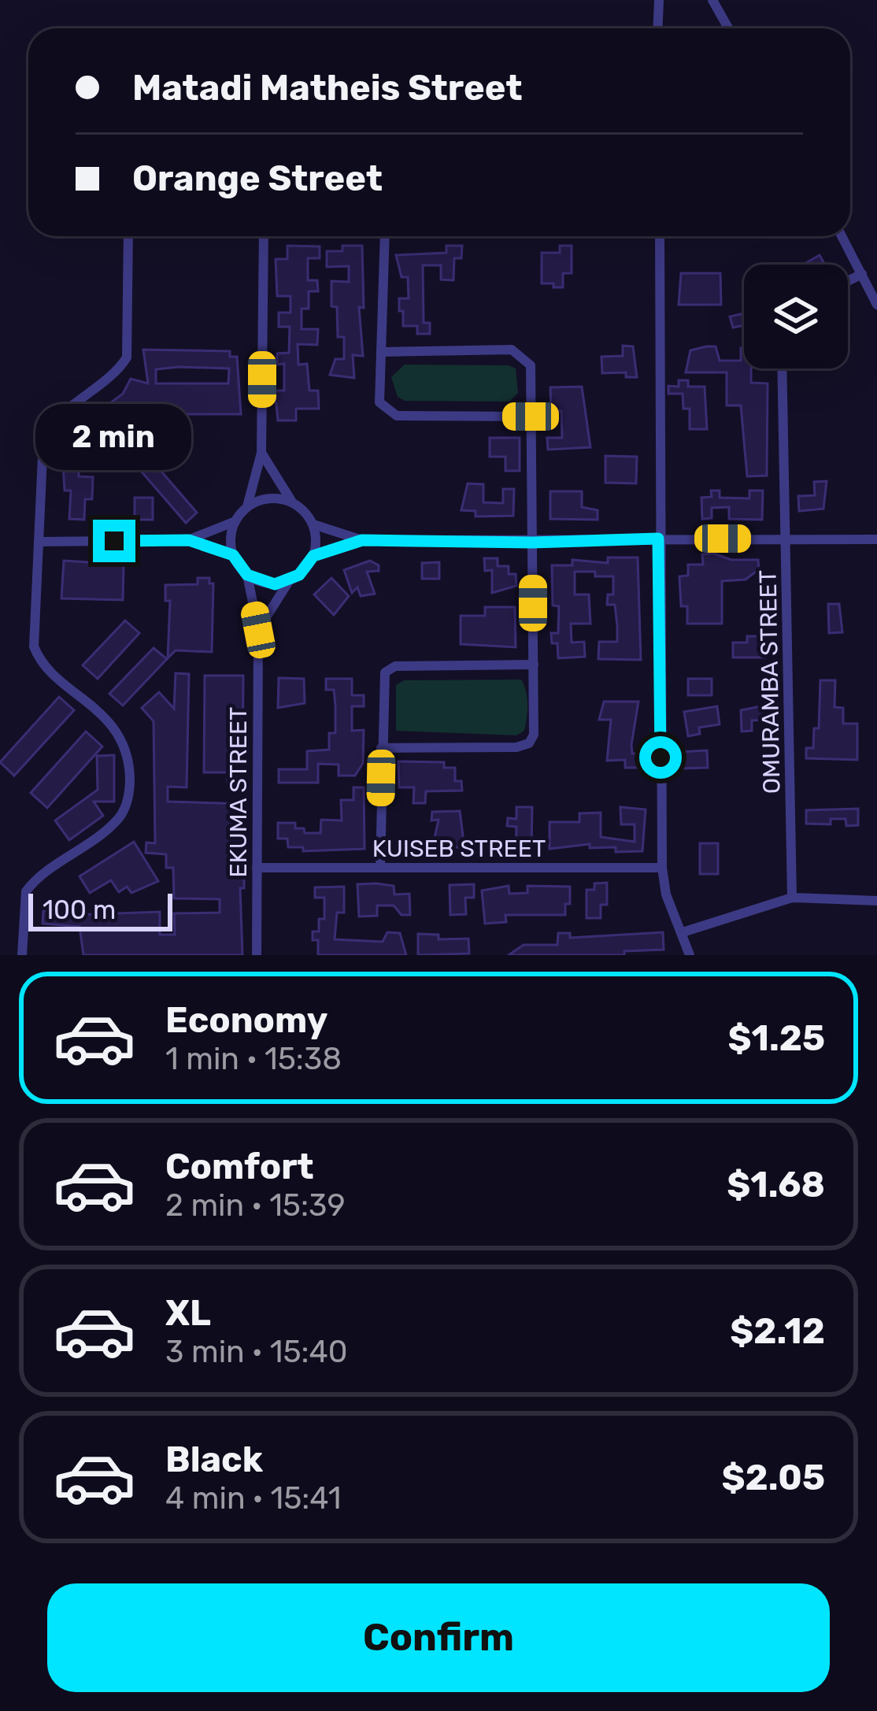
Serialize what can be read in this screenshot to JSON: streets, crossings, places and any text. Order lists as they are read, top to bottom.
{
  "streets": {
    "street": ["OMURAMBA STREET", "EKUMA STREET", "KUISEB STREET"]
  },
  "crossings": [
    ["EKUMA STREET", "KUISEB STREET"]
  ],
  "scale_bar": "100 m",
  "page": {
    "banner": ["Matadi Matheis Street", "Orange Street"],
    "bubble": "2 min",
    "scale": "100 m",
    "list": [
      {
        "name": "Economy",
        "note": "1 min · 15:38",
        "value": "$1.25"
      },
      {
        "name": "Comfort",
        "note": "2 min · 15:39",
        "value": "$1.68"
      },
      {
        "name": "XL",
        "note": "3 min · 15:40",
        "value": "$2.12"
      },
      {
        "name": "Black",
        "note": "4 min · 15:41",
        "value": "$2.05"
      }
    ],
    "buttons": "Confirm"
  }
}
